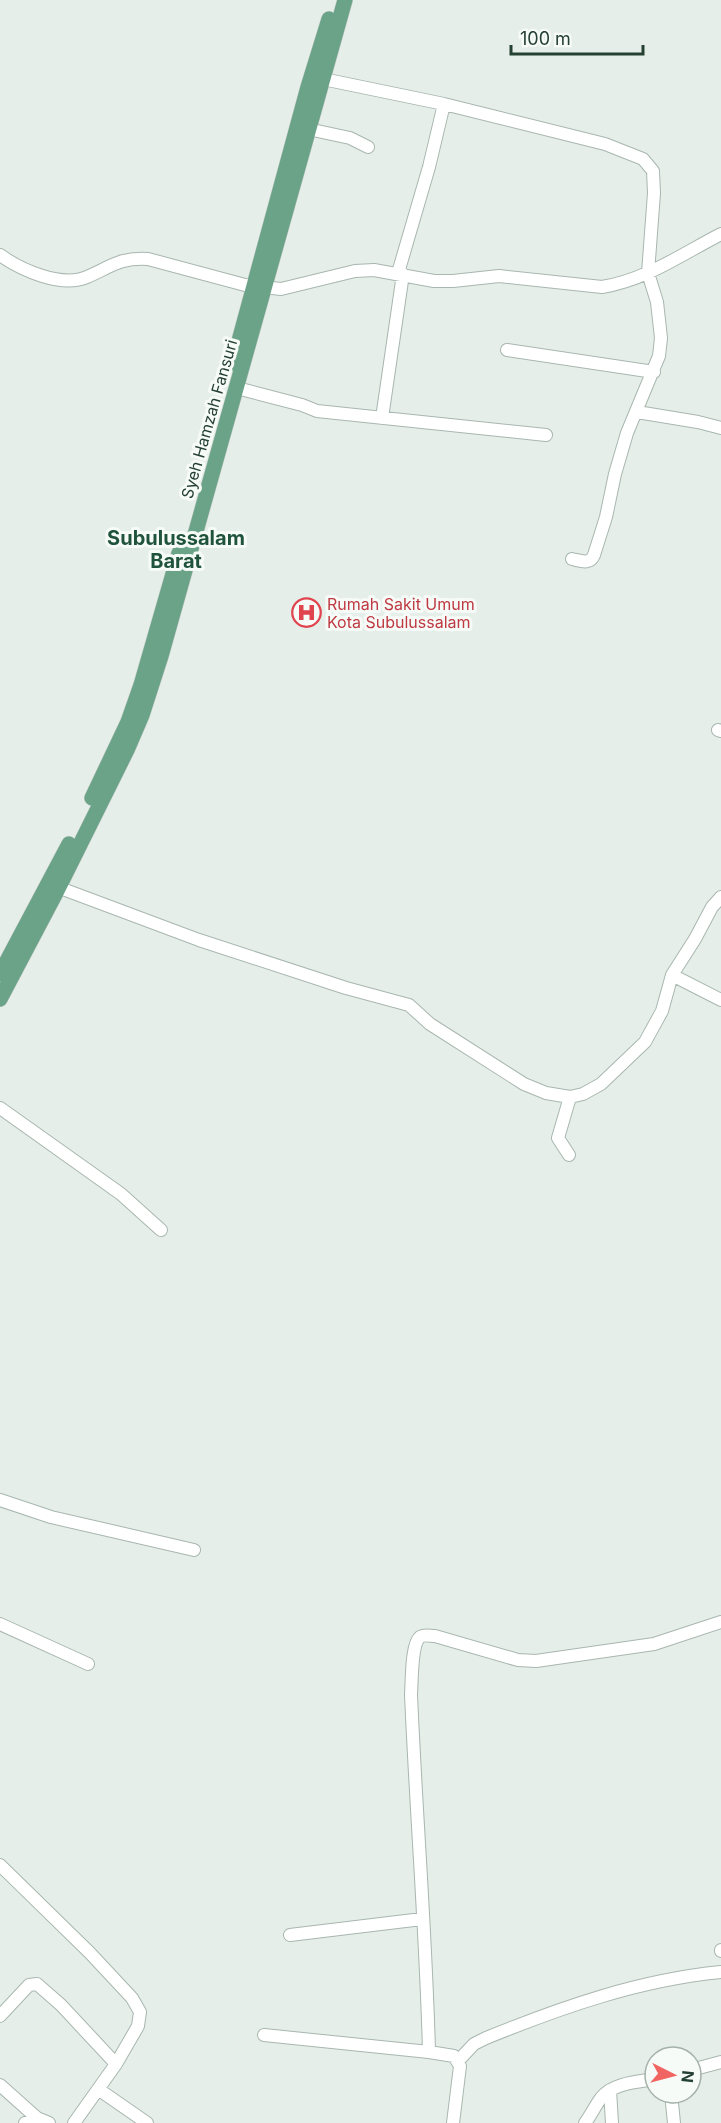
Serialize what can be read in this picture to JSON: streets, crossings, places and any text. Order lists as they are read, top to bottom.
{
  "streets": {
    "main road": ["Syeh Hamzah Fansuri"]
  },
  "districts": ["Subulussalam Barat"],
  "places": {
    "hospital": ["Rumah Sakit Umum Kota Subulussalam"]
  },
  "scale_bar": "100 m",
  "north": "right"
}
